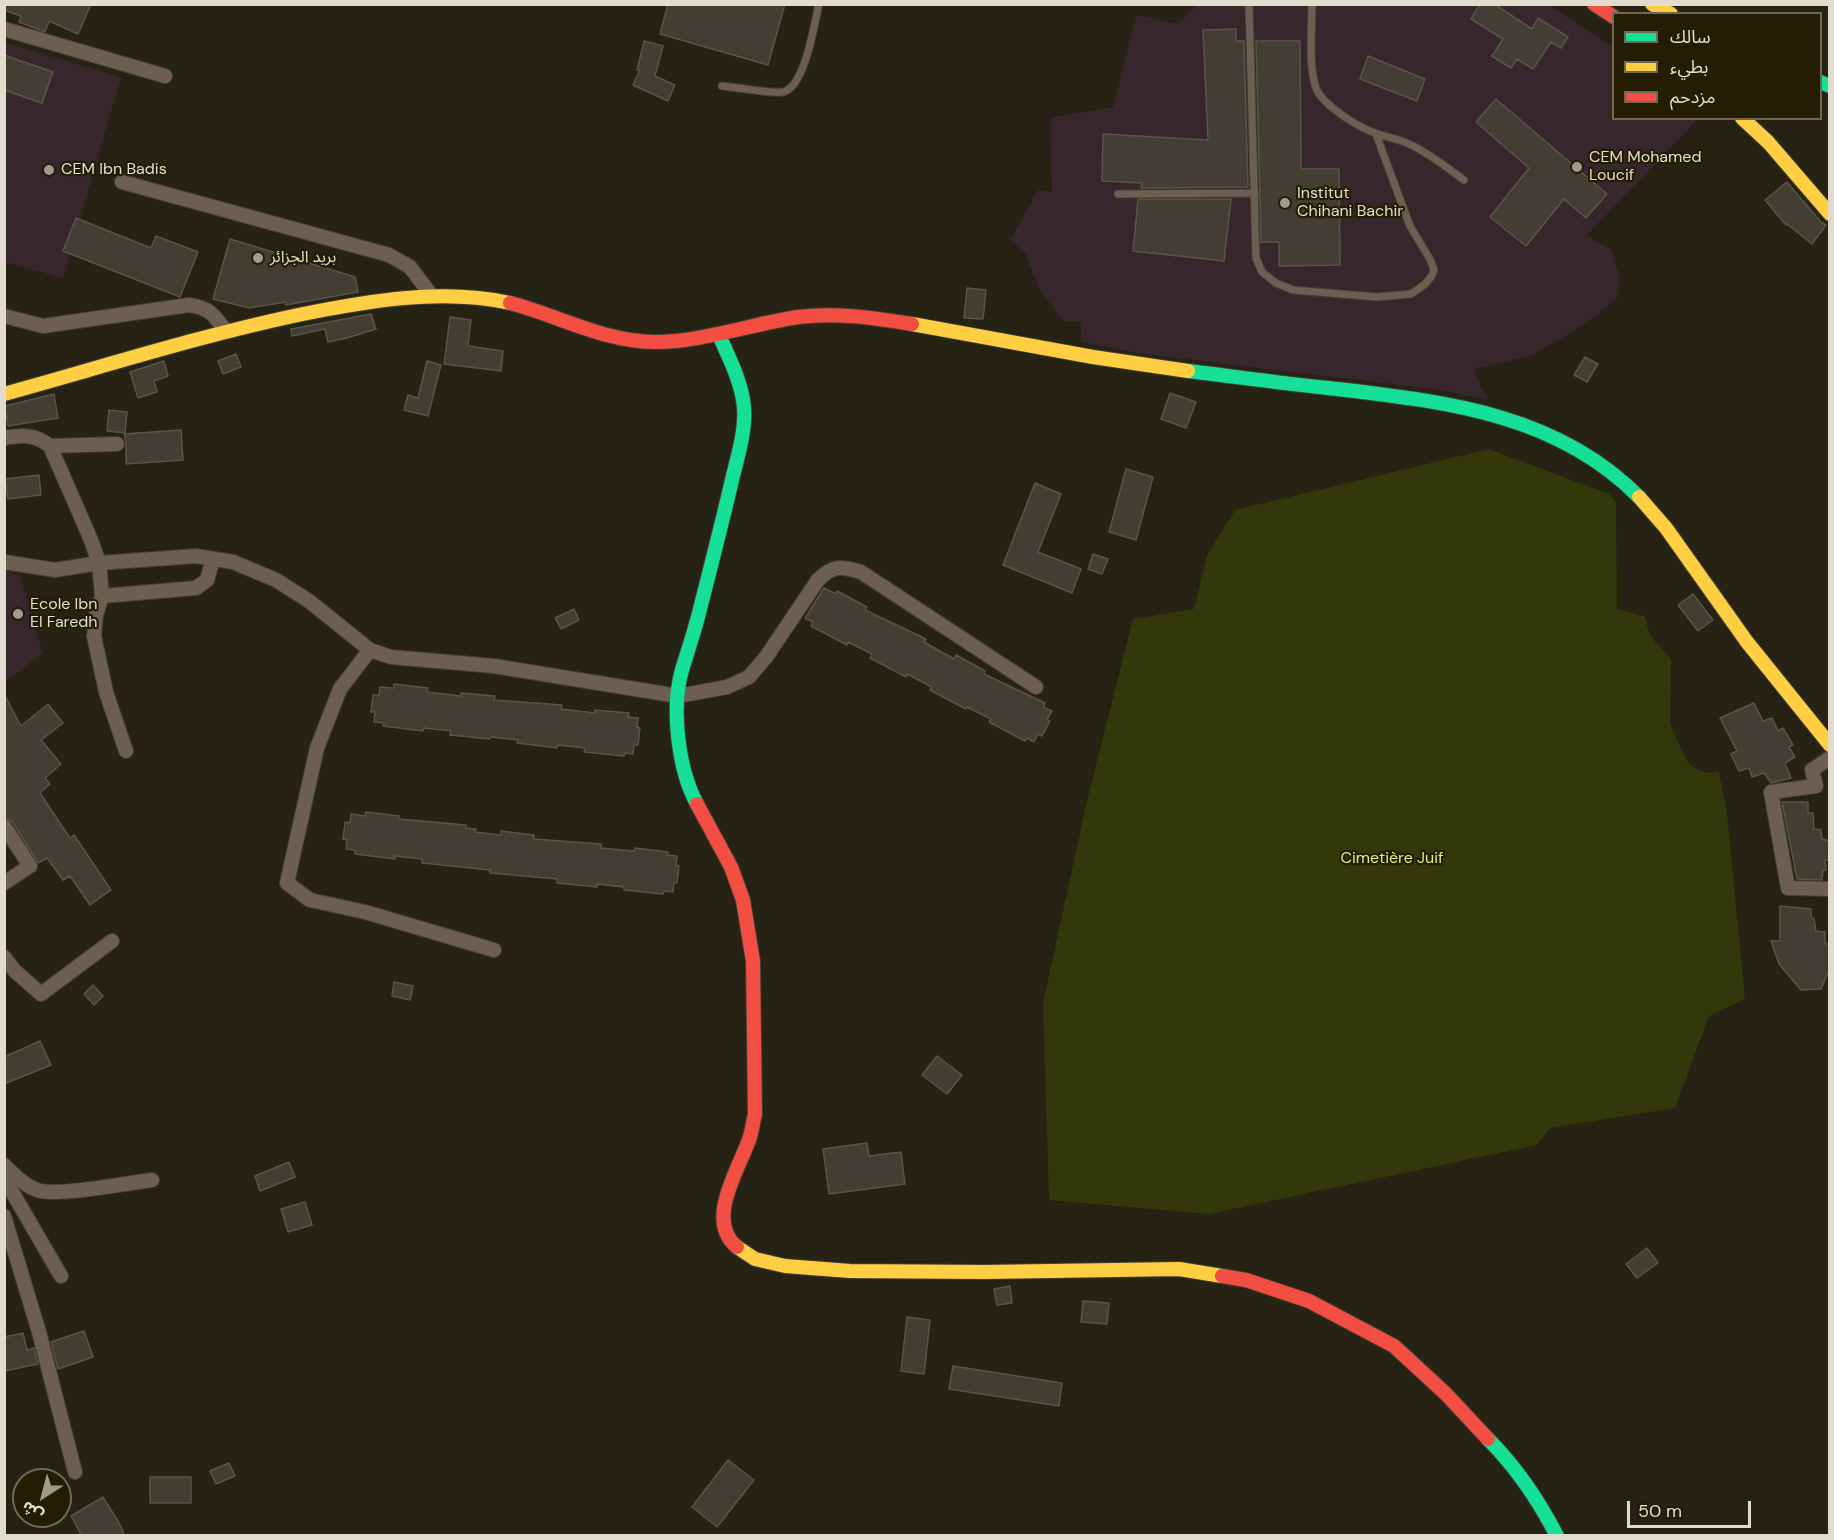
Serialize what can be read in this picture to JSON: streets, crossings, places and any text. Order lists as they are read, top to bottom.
{
  "parks": ["Cimetière Juif"],
  "places": [
    "CEM Mohamed Loucif",
    "CEM Ibn Badis",
    "Institut Chihani Bachir",
    "بريد الجزائر",
    "Ecole Ibn El Faredh"
  ],
  "legend": ["سالك", "بطيء", "مزدحم"],
  "scale_bar": "50 m",
  "north": "bottom left"
}
